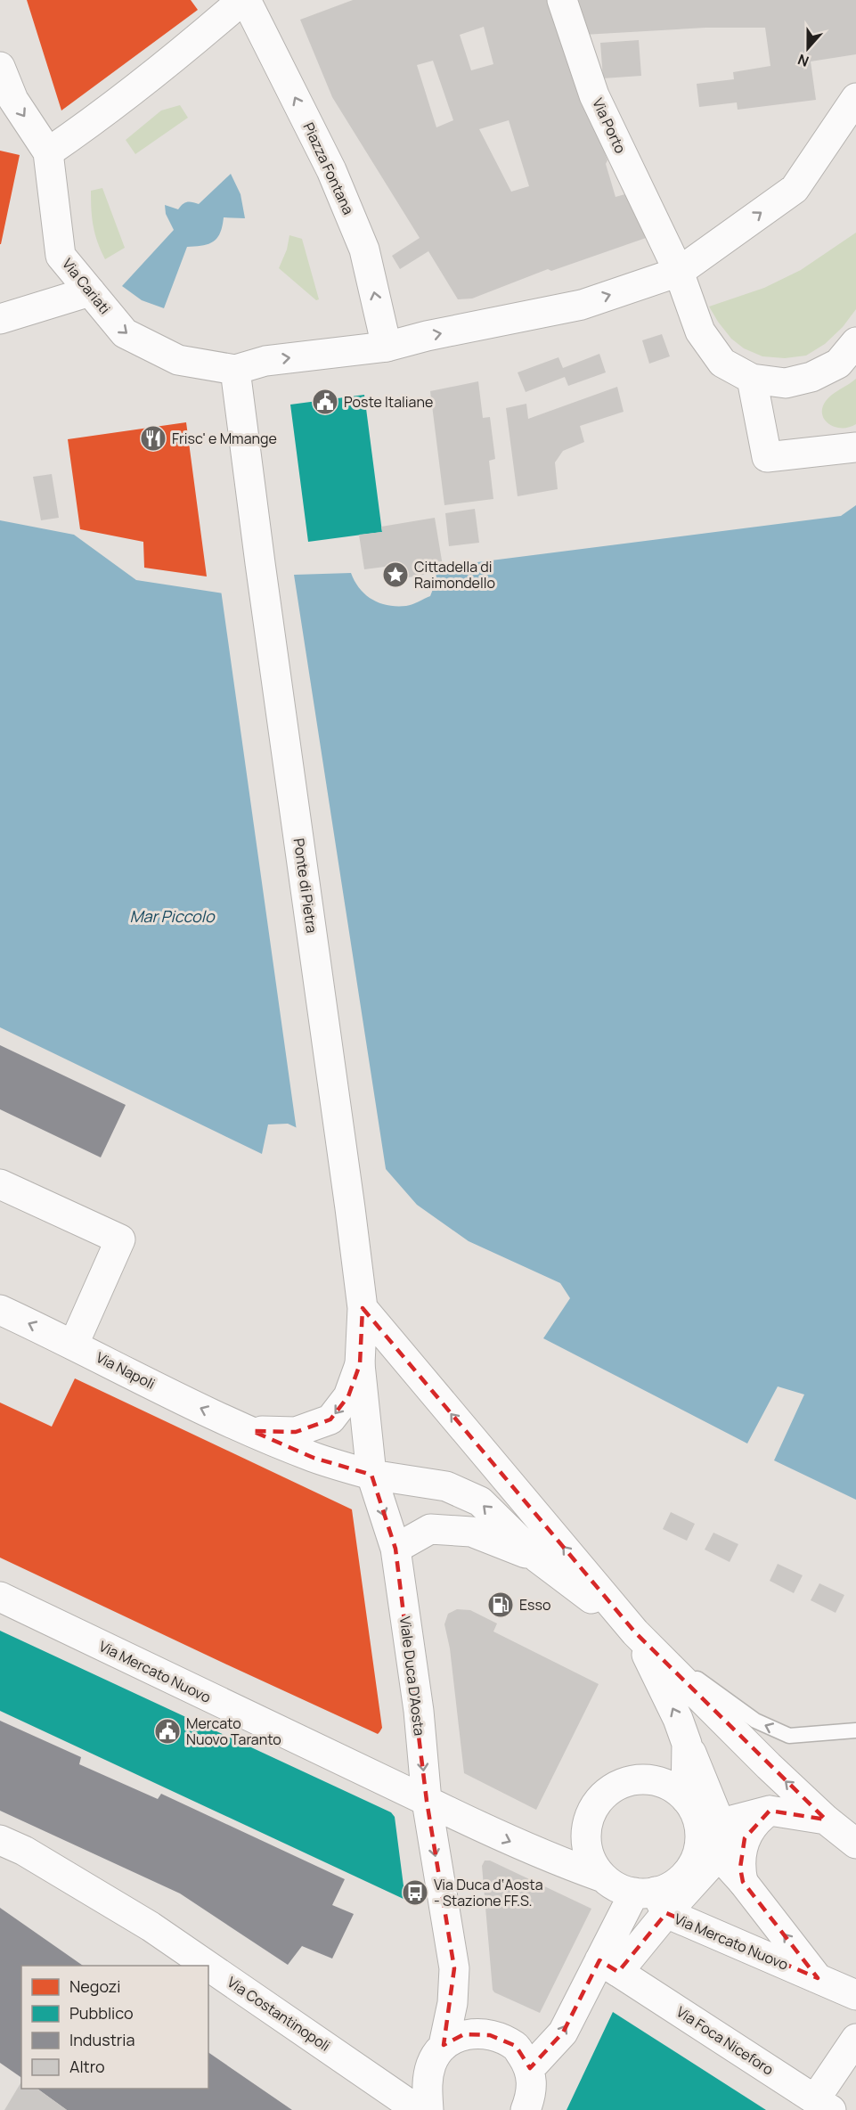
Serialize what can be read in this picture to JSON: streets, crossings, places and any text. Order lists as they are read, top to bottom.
{
  "streets": {
    "main road": [
      "Via Porto",
      "Piazza Fontana",
      "Via Cariati",
      "Ponte di Pietra",
      "Via Napoli",
      "Via Mercato Nuovo",
      "Viale Duca D'Aosta",
      "Via Costantinopoli",
      "Via Foca Niceforo"
    ]
  },
  "crossings": [
    ["Piazza Fontana", "Via Cariati"],
    ["Via Cariati", "Ponte di Pietra"],
    ["Ponte di Pietra", "Viale Duca D'Aosta"],
    ["Via Napoli", "Viale Duca D'Aosta"],
    ["Via Mercato Nuovo", "Viale Duca D'Aosta"]
  ],
  "one_way": ["Piazza Fontana", "Via Cariati"],
  "water": ["Mar Piccolo"],
  "places": {
    "public building": ["Poste Italiane", "Mercato Nuovo Taranto"],
    "restaurant": ["Frisc' e Mmange"],
    "place": ["Cittadella di Raimondello"],
    "fuel station": ["Esso"],
    "bus stop": ["Via Duca d‘Aosta - Stazione FF.S."]
  },
  "legend": [
    "Negozi",
    "Pubblico",
    "Industria",
    "Altro"
  ],
  "north": "bottom"
}
